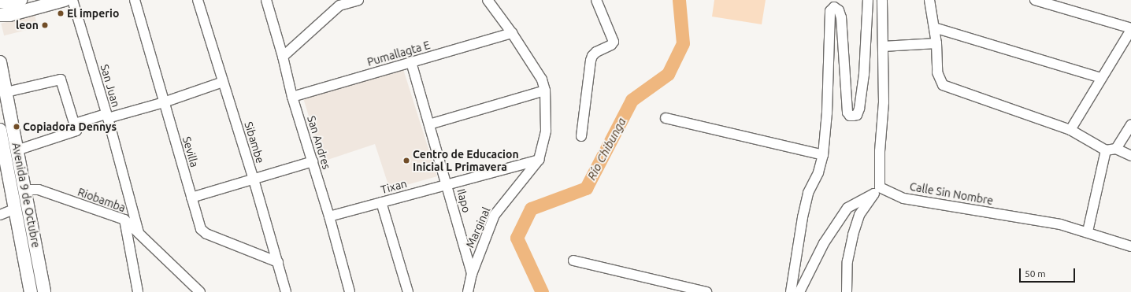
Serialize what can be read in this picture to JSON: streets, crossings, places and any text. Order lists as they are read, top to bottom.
{
  "streets": {
    "main road": ["Avenida 9 de Octubre"],
    "street": [
      "Pumallagta E",
      "San Juan",
      "Sibambe",
      "San Andres",
      "Sevilla",
      "Tixan",
      "Calle Sin Nombre",
      "Riobamba",
      "Ilapo",
      "Marginal"
    ]
  },
  "crossings": [
    ["Pumallagta E", "San Andres"],
    ["Pumallagta E", "Ilapo"],
    ["Pumallagta E", "Marginal"],
    ["San Juan", "Riobamba"],
    ["Sibambe", "Sevilla"],
    ["San Andres", "Tixan"],
    ["Tixan", "Ilapo"],
    ["Tixan", "Marginal"],
    ["Avenida 9 de Octubre", "Riobamba"],
    ["Ilapo", "Marginal"]
  ],
  "water": ["Río Chibunga"],
  "places": [
    "El imperio",
    "leon",
    "Copiadora Dennys",
    "Centro de Educacion Inicial L Primavera"
  ],
  "scale_bar": "50 m"
}
